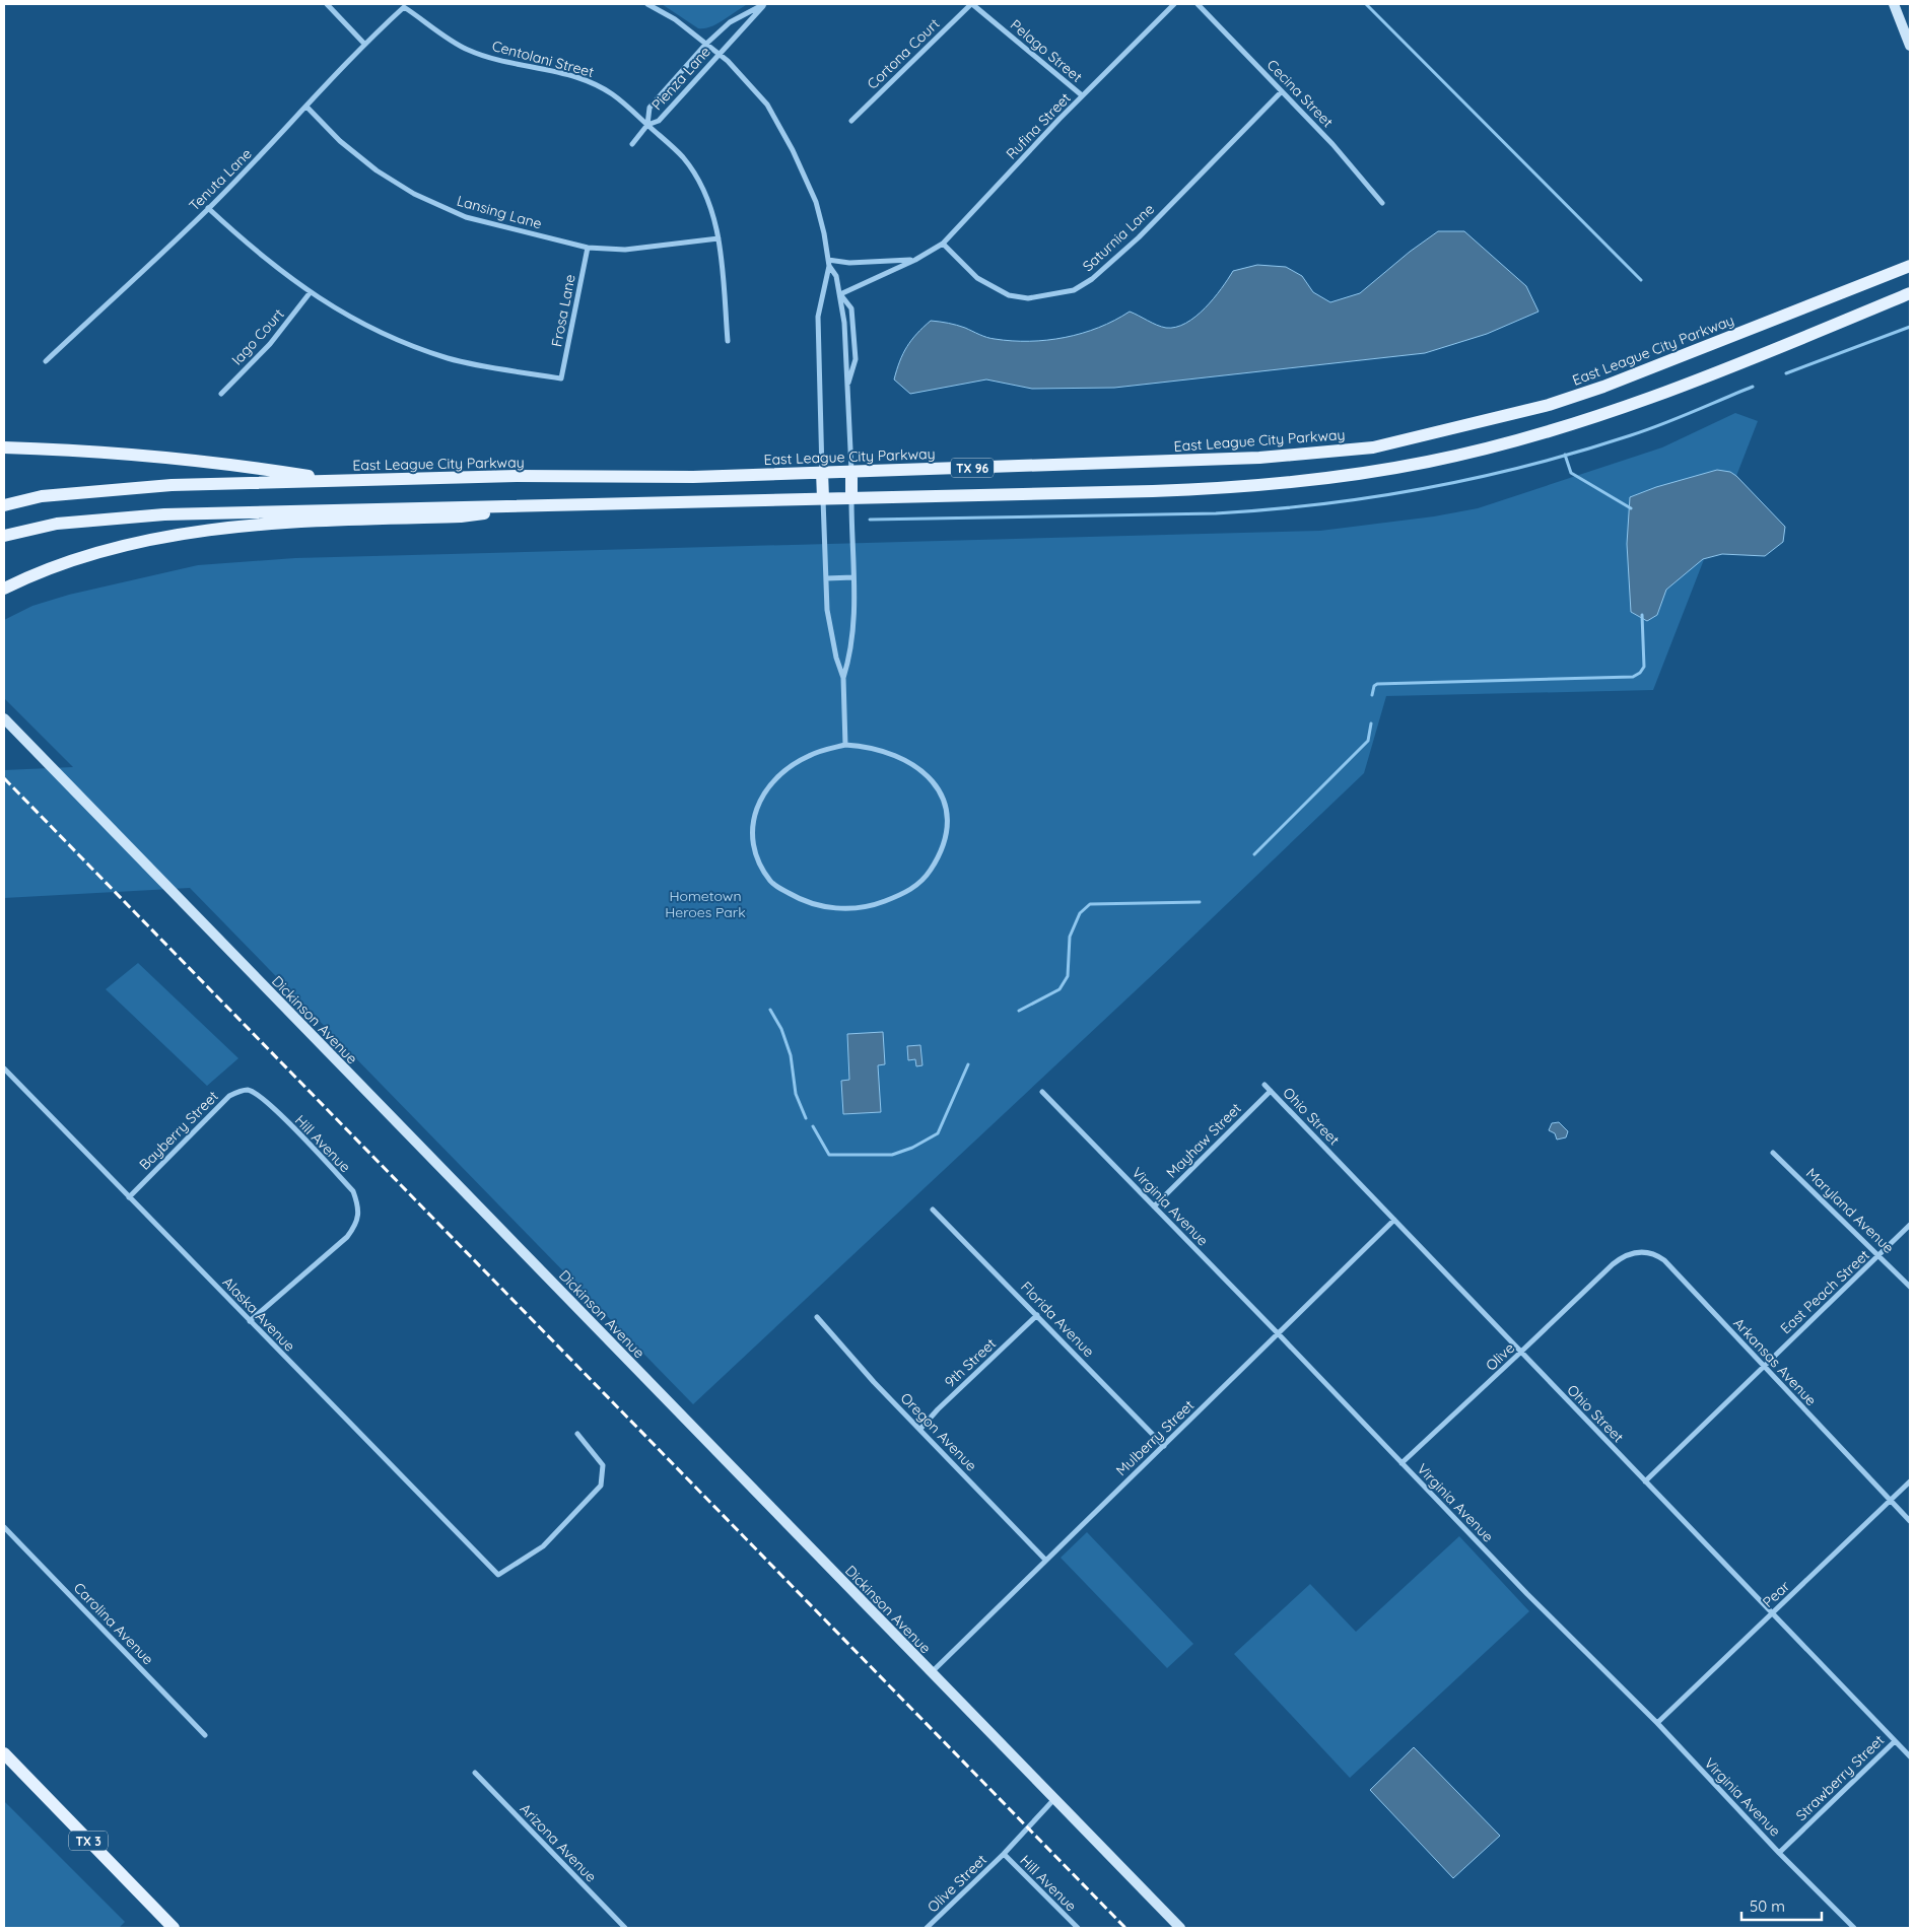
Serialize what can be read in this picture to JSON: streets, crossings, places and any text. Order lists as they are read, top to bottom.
{
  "streets": {
    "main road": ["East League City Parkway", "TX 96", "TX 3"],
    "street": [
      "Pelago Street",
      "Cortona Court",
      "Centolani Street",
      "Pienza Lane",
      "Cecina Street",
      "Rufina Street",
      "Tenuta Lane",
      "Lansing Lane",
      "Saturnia Lane",
      "Frosa Lane",
      "Iago Court",
      "Dickinson Avenue",
      "Ohio Street",
      "Bayberry Street",
      "Mayhaw Street",
      "Hill Avenue",
      "Virginia Avenue",
      "Maryland Avenue",
      "East Peach Street",
      "Alaska Avenue",
      "Florida Avenue",
      "Olive",
      "Arkansas Avenue",
      "9th Street",
      "Oregon Avenue",
      "Mulberry Street",
      "Pear",
      "Carolina Avenue",
      "Strawberry Street",
      "Arizona Avenue",
      "Olive Street"
    ]
  },
  "crossings": [
    ["Pelago Street", "Cortona Court"],
    ["Pelago Street", "Rufina Street"],
    ["Centolani Street", "Pienza Lane"],
    ["Centolani Street", "Tenuta Lane"],
    ["Centolani Street", "Lansing Lane"],
    ["Cecina Street", "Saturnia Lane"],
    ["Rufina Street", "Saturnia Lane"],
    ["Tenuta Lane", "Lansing Lane"],
    ["Lansing Lane", "Frosa Lane"],
    ["Frosa Lane", "Iago Court"],
    ["Dickinson Avenue", "Mulberry Street"],
    ["Dickinson Avenue", "Olive Street"],
    ["Ohio Street", "Mayhaw Street"],
    ["Ohio Street", "East Peach Street"],
    ["Ohio Street", "Olive"],
    ["Ohio Street", "Mulberry Street"],
    ["Ohio Street", "Pear"],
    ["Ohio Street", "Strawberry Street"],
    ["Bayberry Street", "Hill Avenue"],
    ["Bayberry Street", "Alaska Avenue"],
    ["Mayhaw Street", "Virginia Avenue"],
    ["Hill Avenue", "Alaska Avenue"],
    ["Hill Avenue", "Olive Street"],
    ["Virginia Avenue", "Olive"],
    ["Virginia Avenue", "Mulberry Street"],
    ["Virginia Avenue", "Pear"],
    ["Virginia Avenue", "Strawberry Street"],
    ["Maryland Avenue", "East Peach Street"],
    ["East Peach Street", "Arkansas Avenue"],
    ["Florida Avenue", "9th Street"],
    ["Florida Avenue", "Mulberry Street"],
    ["Olive", "Arkansas Avenue"],
    ["Arkansas Avenue", "Pear"],
    ["9th Street", "Oregon Avenue"],
    ["Oregon Avenue", "Mulberry Street"]
  ],
  "parks": ["Hometown Heroes Park"],
  "scale_bar": "50 m"
}
